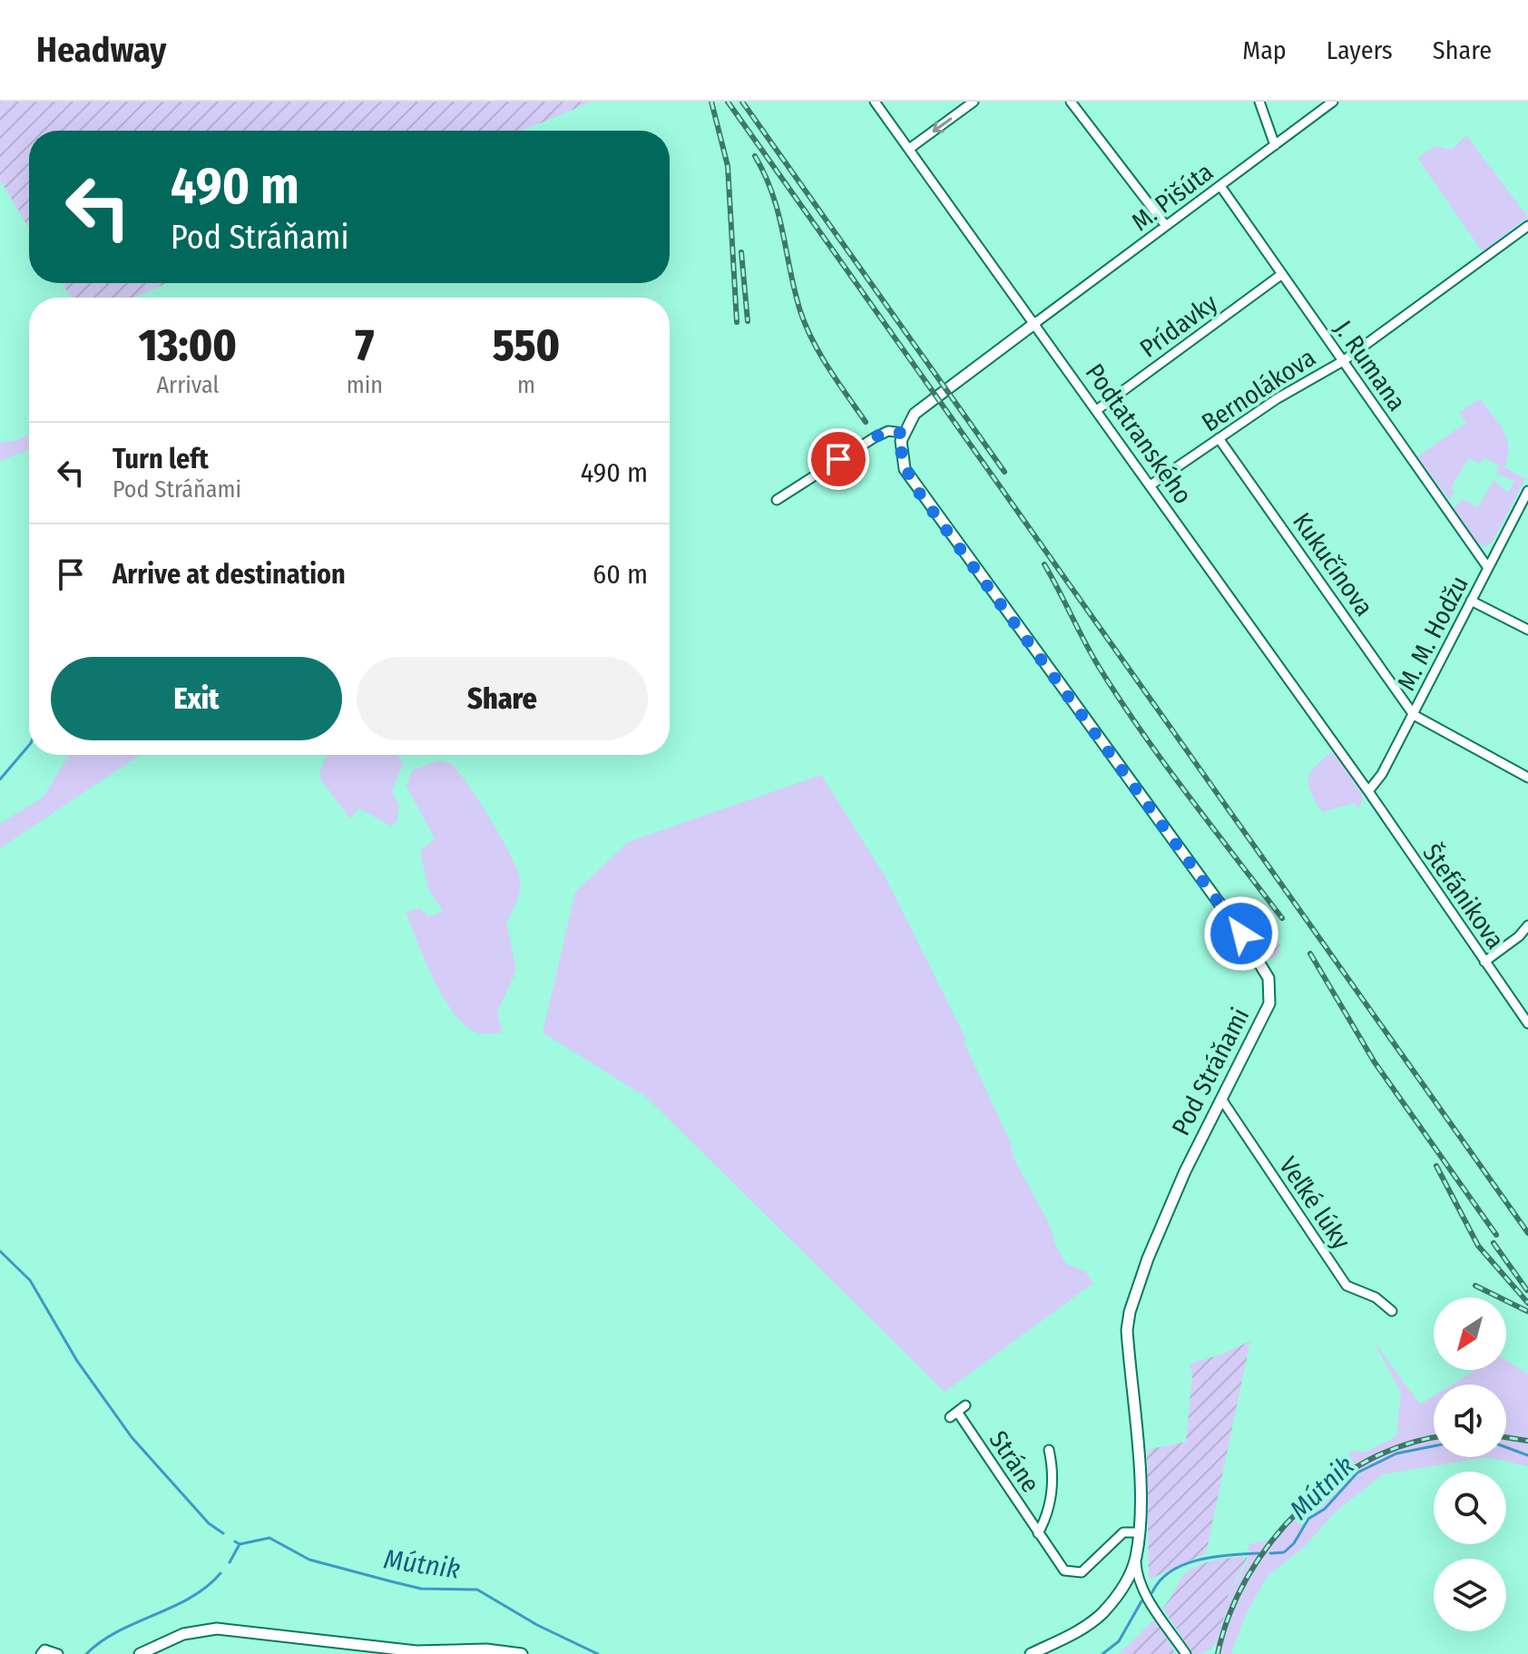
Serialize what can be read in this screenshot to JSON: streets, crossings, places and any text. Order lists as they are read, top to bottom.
{
  "streets": {
    "street": [
      "M. Pišúta",
      "Prídavky",
      "J. Rumana",
      "Bernolákova",
      "Podtatranského",
      "Kukučínova",
      "M. M. Hodžu",
      "Štefánikova",
      "Pod Stráňami",
      "Veľké lúky",
      "Stráne"
    ]
  },
  "crossings": [
    ["M. Pišúta", "J. Rumana"],
    ["M. Pišúta", "Podtatranského"],
    ["Prídavky", "J. Rumana"],
    ["Prídavky", "Podtatranského"],
    ["J. Rumana", "Bernolákova"],
    ["J. Rumana", "M. M. Hodžu"],
    ["Bernolákova", "Podtatranského"],
    ["Bernolákova", "Kukučínova"],
    ["Podtatranského", "M. M. Hodžu"],
    ["Podtatranského", "Štefánikova"],
    ["Kukučínova", "M. M. Hodžu"],
    ["M. M. Hodžu", "Štefánikova"],
    ["Pod Stráňami", "Veľké lúky"],
    ["Pod Stráňami", "Stráne"]
  ],
  "water": ["Mútnik"],
  "north": "bottom left",
  "page": {
    "header": "Headway",
    "nav": ["Map", "Layers", "Share"],
    "turn": ["490 m", "Pod Stráňami"],
    "eta": [
      "13:00",
      "Arrival",
      "7",
      "min",
      "550",
      "m"
    ],
    "list": [
      {
        "name": "Turn left",
        "note": "Pod Stráňami",
        "value": "490 m"
      },
      {
        "name": "Arrive at destination",
        "value": "60 m"
      }
    ],
    "buttons": ["Exit", "Share"]
  }
}
